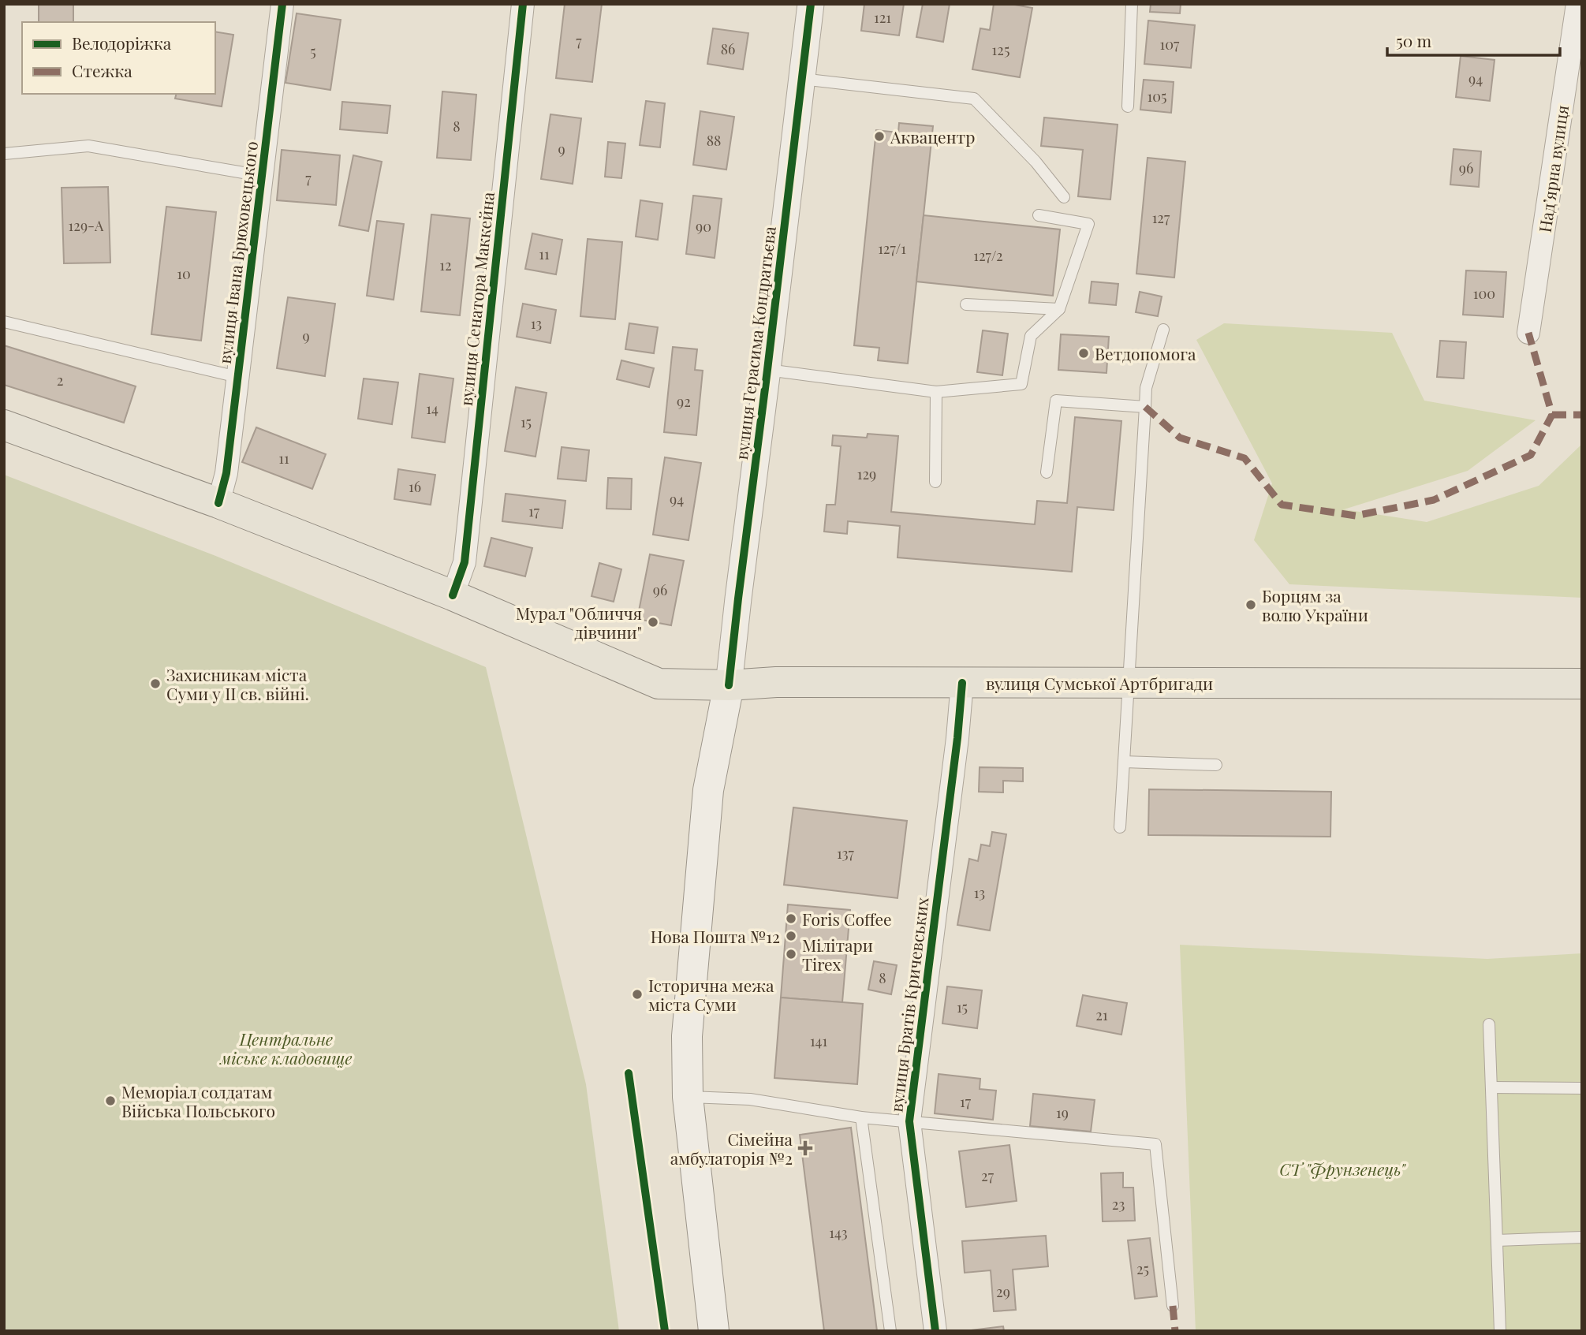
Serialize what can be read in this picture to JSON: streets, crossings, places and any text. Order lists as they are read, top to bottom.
{
  "streets": {
    "main road": ["вулиця Герасима Кондратьєва", "вулиця Сумської Артбригади"],
    "street": [
      "Надʼярна вулиця",
      "вулиця Івана Брюховецького",
      "вулиця Сенатора Маккейна",
      "вулиця Братів Кричевських"
    ]
  },
  "crossings": [
    ["вулиця Івана Брюховецького", "вулиця Сумської Артбригади"],
    ["вулиця Сенатора Маккейна", "вулиця Сумської Артбригади"],
    ["вулиця Герасима Кондратьєва", "вулиця Сумської Артбригади"],
    ["вулиця Сумської Артбригади", "вулиця Братів Кричевських"]
  ],
  "parks": ["Центральне міське кладовище", "СТ \"Фрунзенець\""],
  "places": {
    "other": [
      "Аквацентр",
      "Ветдопомога",
      "Борцям за волю України",
      "Мурал \"Обличчя дівчини\"",
      "Захисникам міста Суми у ІІ св. війні.",
      "Foris Coffee",
      "Нова Пошта №12",
      "Мілітари Tirex",
      "Історична межа міста Суми",
      "Меморіал солдатам Війська Польського"
    ],
    "health": ["Сімейна амбулаторія №2"]
  },
  "house_numbers": [
    "121",
    "7",
    "107",
    "86",
    "125",
    "5",
    "94",
    "105",
    "8",
    "88",
    "9",
    "96",
    "7",
    "127",
    "129-А",
    "90",
    "127/1",
    "11",
    "127/2",
    "12",
    "10",
    "100",
    "13",
    "9",
    "2",
    "92",
    "14",
    "15",
    "11",
    "129",
    "16",
    "94",
    "17",
    "96",
    "137",
    "13",
    "8",
    "15",
    "21",
    "141",
    "17",
    "19",
    "27",
    "23",
    "143",
    "25",
    "29"
  ],
  "legend": ["Велодоріжка", "Стежка"],
  "scale_bar": "50 m"
}
